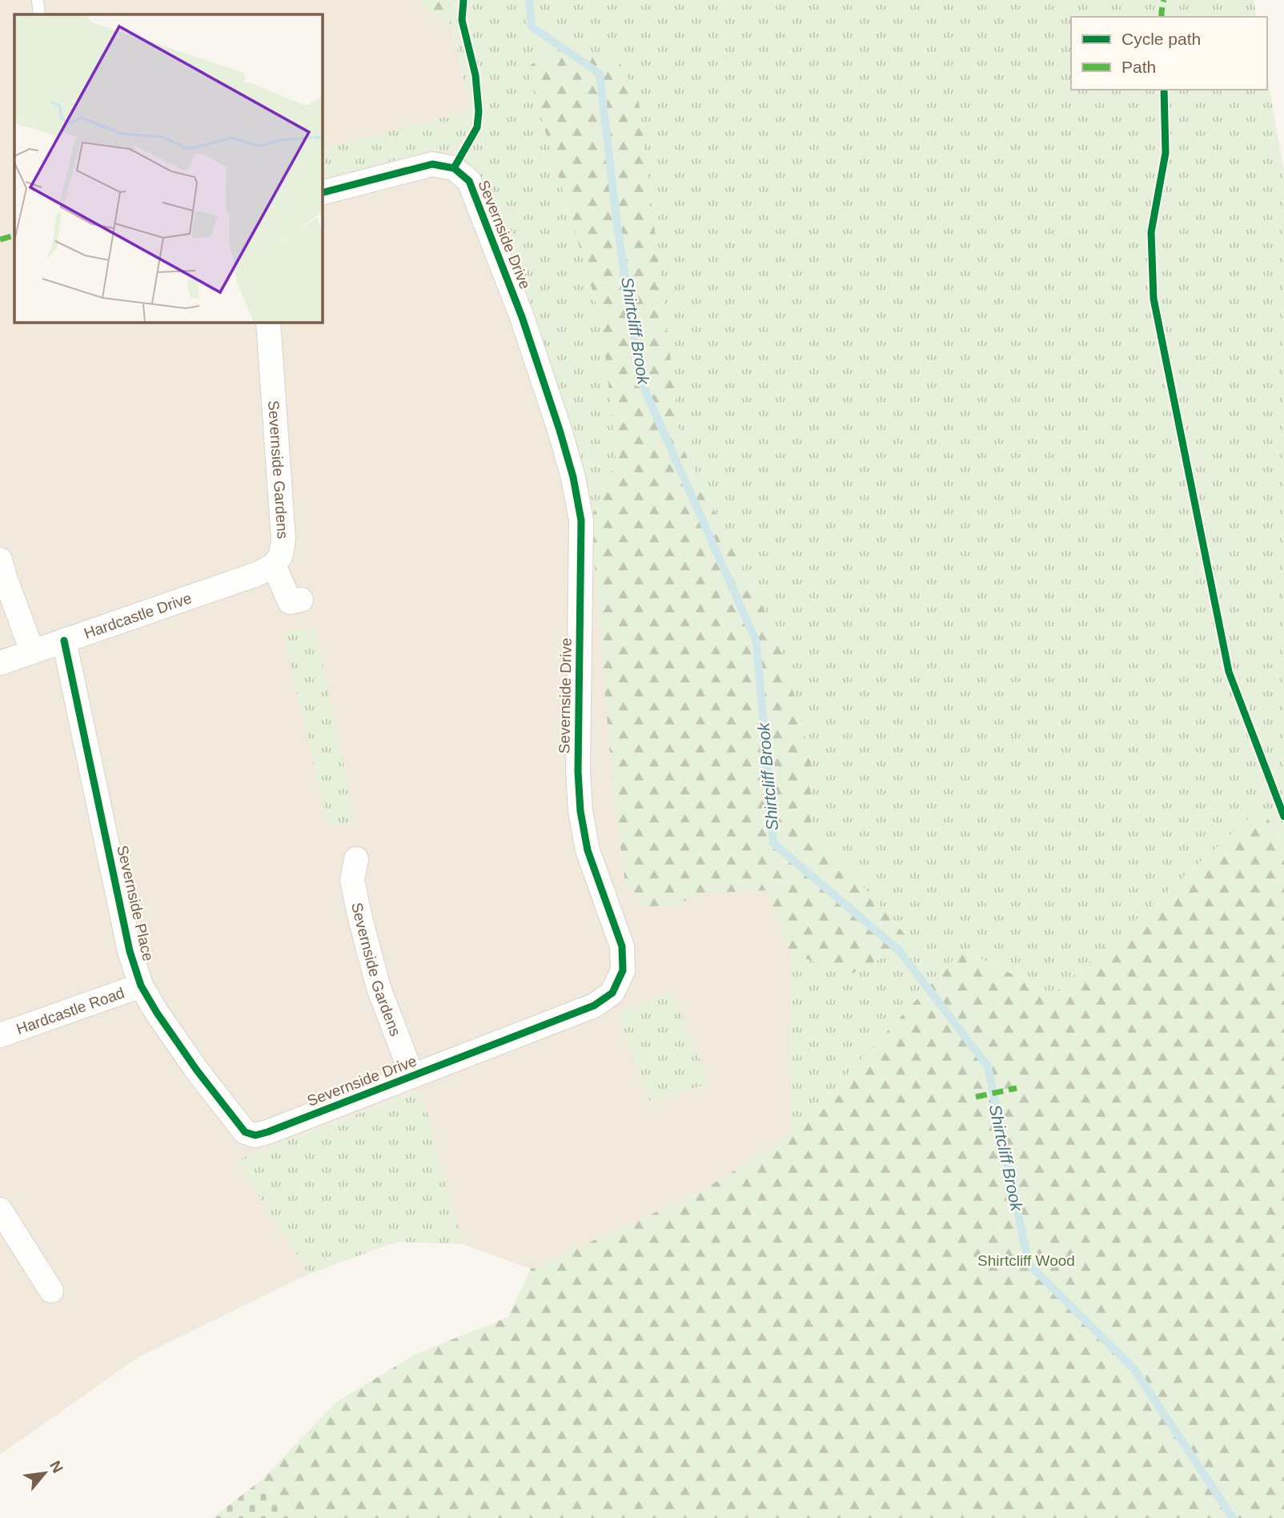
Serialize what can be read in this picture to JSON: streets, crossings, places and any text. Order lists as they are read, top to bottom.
{
  "streets": {
    "street": [
      "Severnside Drive",
      "Severnside Gardens",
      "Hardcastle Drive",
      "Severnside Place",
      "Hardcastle Road"
    ]
  },
  "crossings": [
    ["Severnside Drive", "Severnside Gardens"],
    ["Severnside Drive", "Severnside Place"],
    ["Severnside Gardens", "Hardcastle Drive"],
    ["Hardcastle Drive", "Severnside Place"],
    ["Severnside Place", "Hardcastle Road"]
  ],
  "water": ["Shirtcliff Brook"],
  "parks": ["Shirtcliff Wood"],
  "legend": ["Cycle path", "Path"],
  "north": "top right"
}
